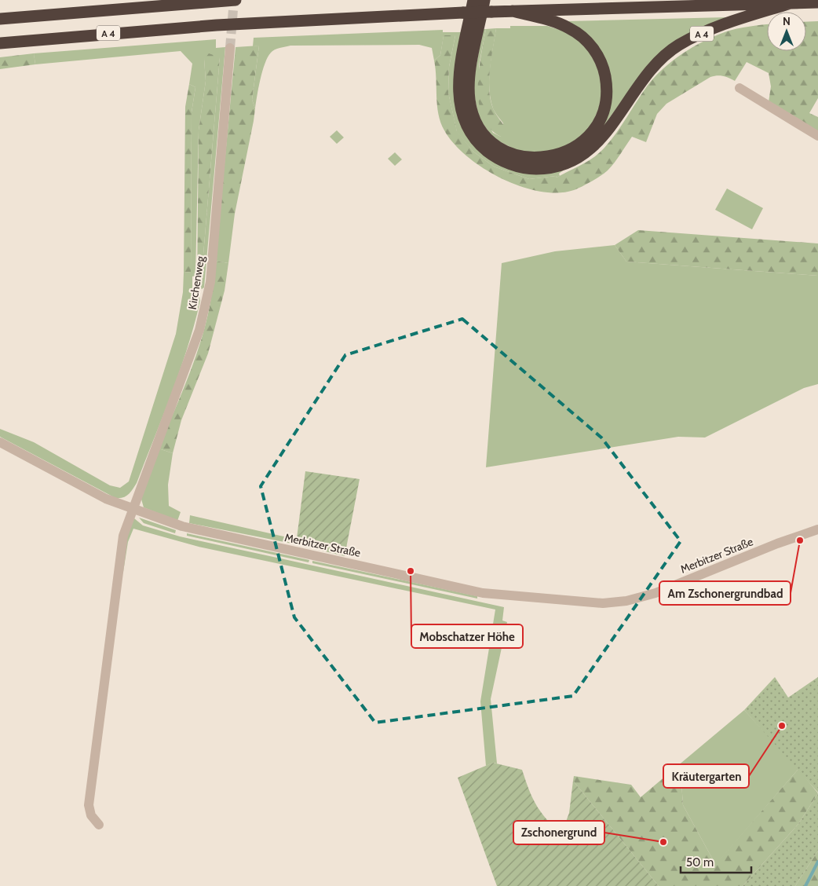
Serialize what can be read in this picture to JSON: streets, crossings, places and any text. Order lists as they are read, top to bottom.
{
  "streets": {
    "highway": ["A 4"],
    "street": ["Kirchenweg", "Merbitzer Straße"]
  },
  "crossings": [
    ["Kirchenweg", "Merbitzer Straße"]
  ],
  "places": [
    "Am Zschonergrundbad",
    "Mobschatzer Höhe",
    "Kräutergarten",
    "Zschonergrund"
  ],
  "scale_bar": "50 m",
  "north": "top"
}
